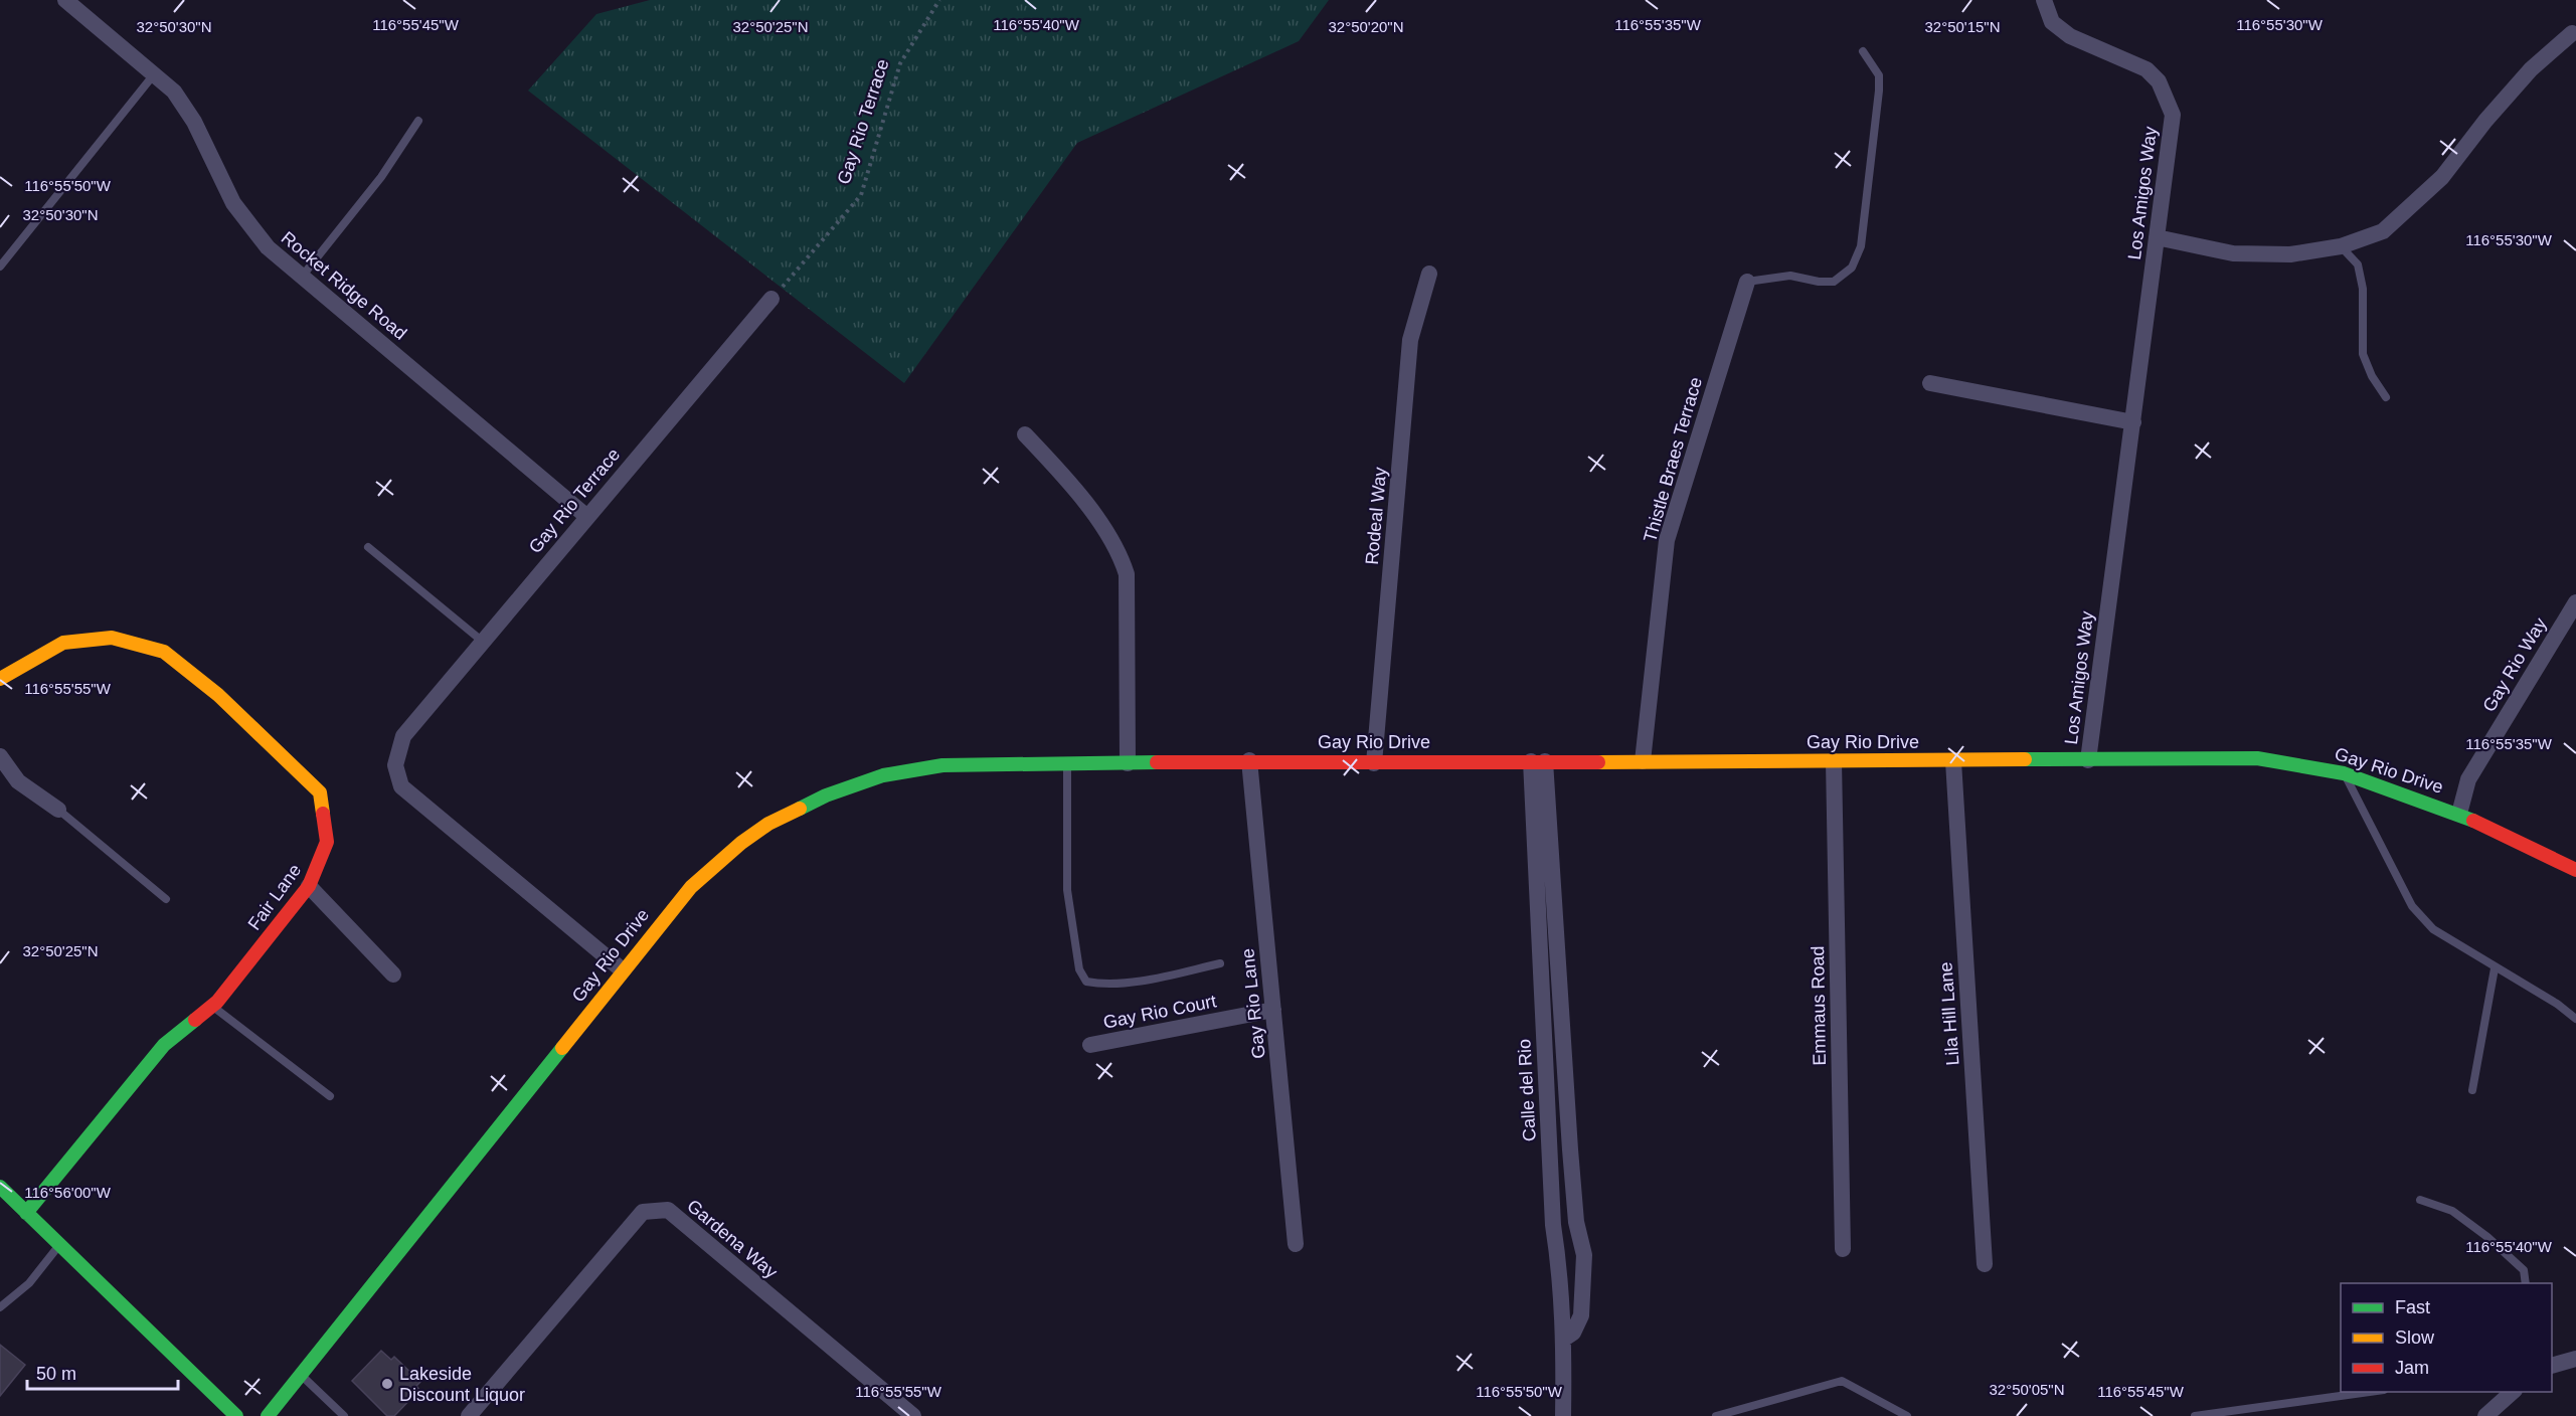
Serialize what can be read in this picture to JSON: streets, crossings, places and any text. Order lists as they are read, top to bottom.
{
  "streets": {
    "street": [
      "Gay Rio Terrace",
      "Los Amigos Way",
      "Rocket Ridge Road",
      "Thistle Braes Terrace",
      "Rodeal Way",
      "Gay Rio Way",
      "Gay Rio Drive",
      "Fair Lane",
      "Gay Rio Lane",
      "Emmaus Road",
      "Gay Rio Court",
      "Lila Hill Lane",
      "Calle del Rio",
      "Gardena Way"
    ]
  },
  "crossings": [
    ["Gay Rio Terrace", "Rocket Ridge Road"],
    ["Gay Rio Terrace", "Gay Rio Drive"],
    ["Los Amigos Way", "Gay Rio Drive"],
    ["Thistle Braes Terrace", "Gay Rio Drive"],
    ["Rodeal Way", "Gay Rio Drive"],
    ["Gay Rio Way", "Gay Rio Drive"],
    ["Gay Rio Drive", "Gay Rio Lane"],
    ["Gay Rio Drive", "Emmaus Road"],
    ["Gay Rio Drive", "Lila Hill Lane"],
    ["Gay Rio Drive", "Calle del Rio"],
    ["Gay Rio Lane", "Gay Rio Court"]
  ],
  "places": ["Lakeside Discount Liquor"],
  "legend": ["Fast", "Slow", "Jam"],
  "scale_bar": "50 m",
  "coordinates": [
    "116°55'45\"W",
    "116°55'40\"W",
    "116°55'35\"W",
    "116°55'30\"W",
    "32°50'30\"N",
    "32°50'25\"N",
    "32°50'20\"N",
    "32°50'15\"N",
    "116°55'50\"W",
    "116°55'55\"W",
    "116°56'00\"W",
    "32°50'05\"N"
  ]
}
